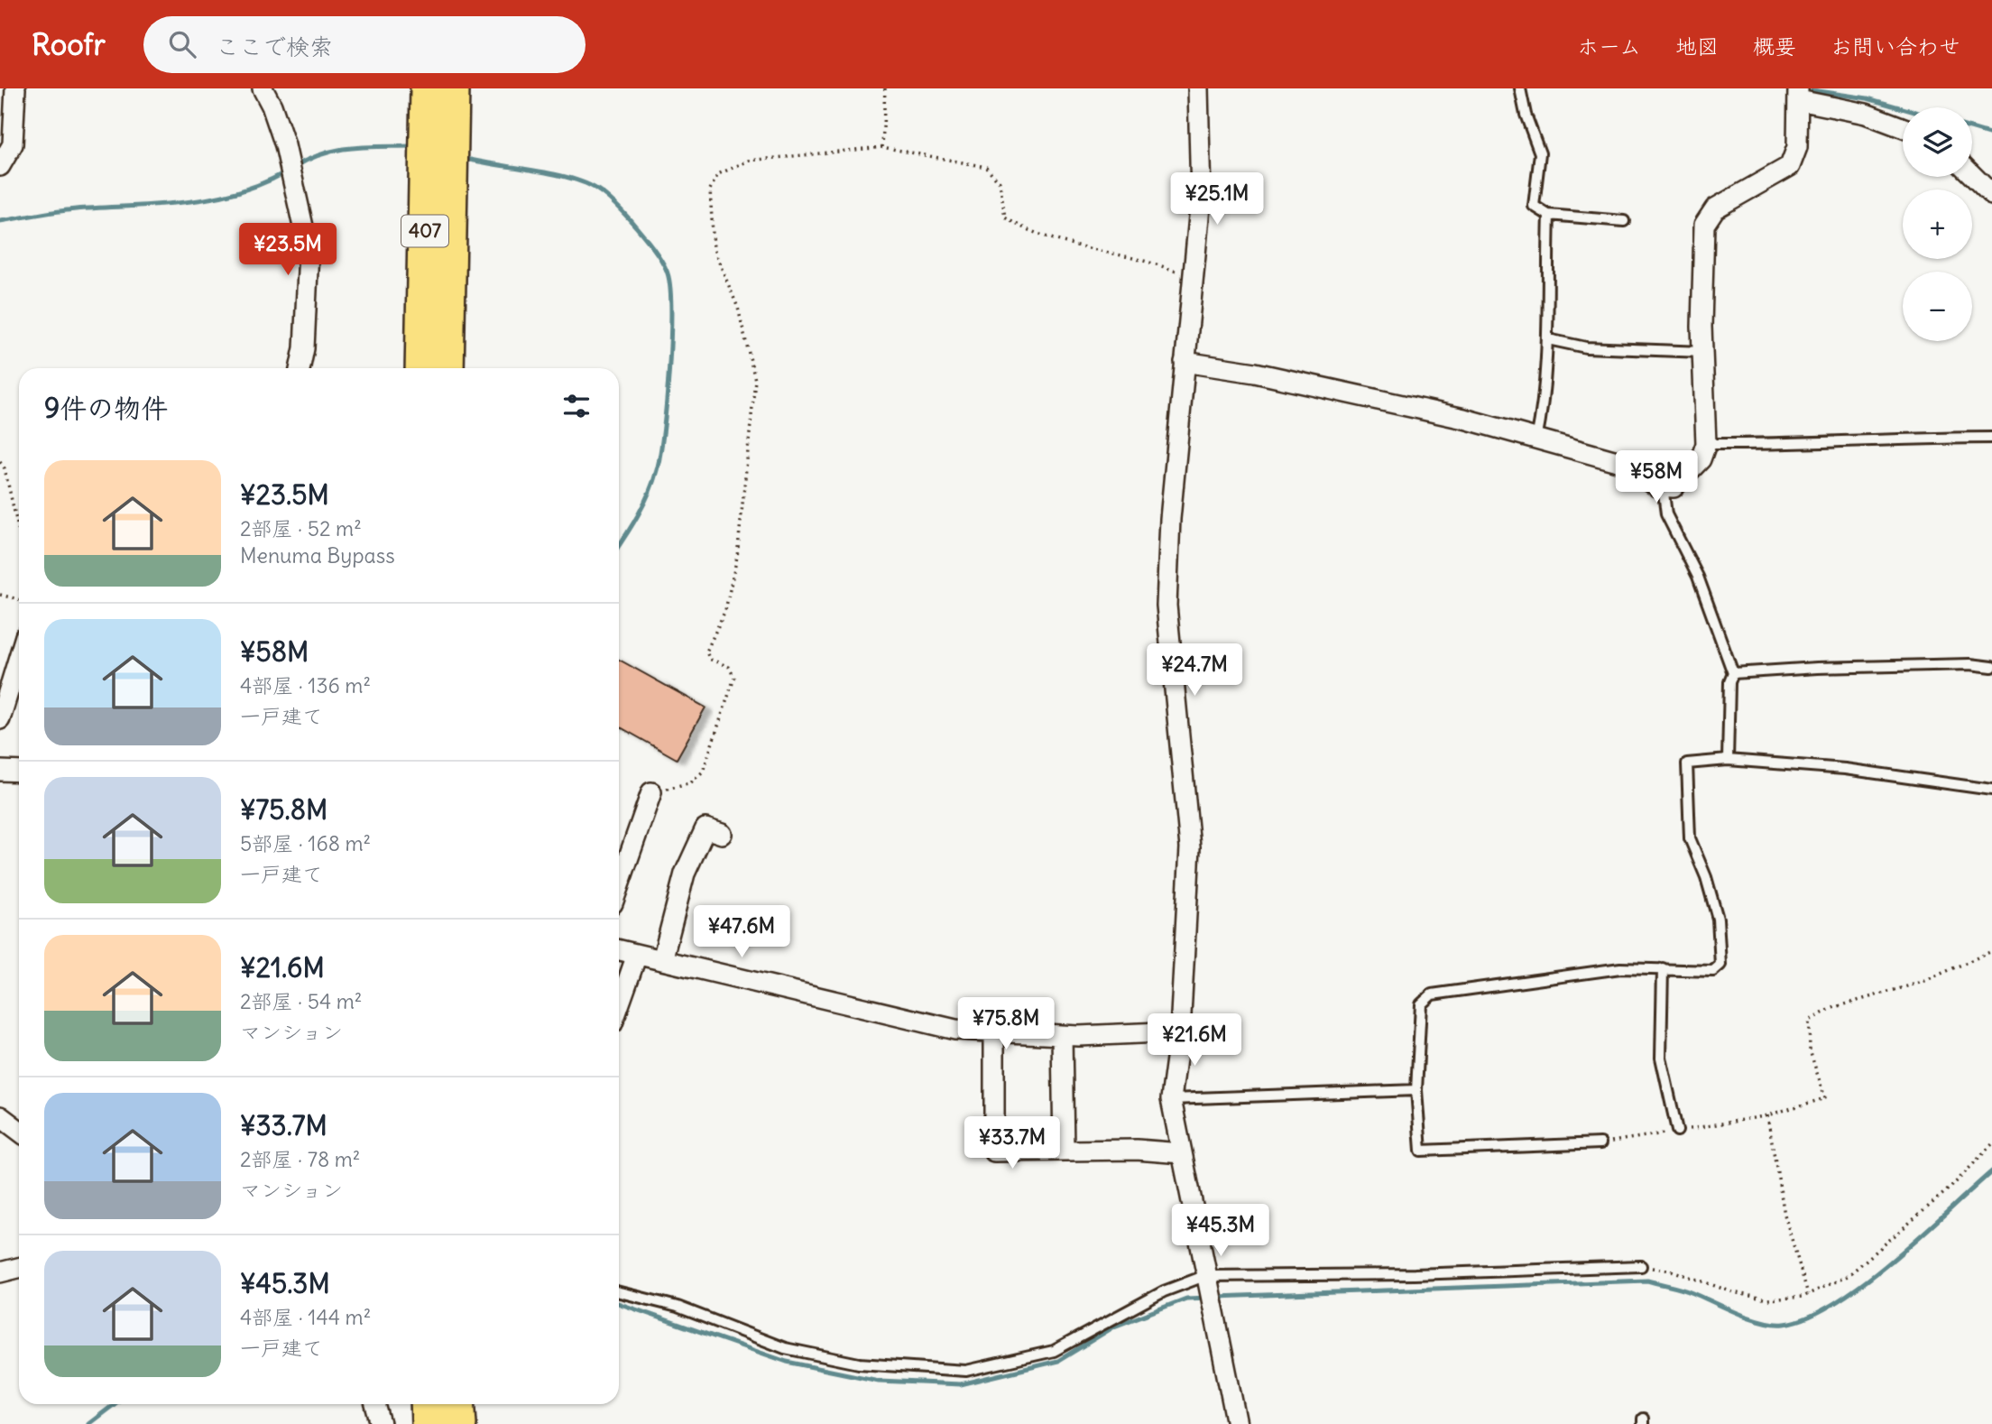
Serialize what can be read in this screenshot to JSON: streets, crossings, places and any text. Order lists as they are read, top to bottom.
{
  "streets": {
    "highway": ["407"]
  },
  "page": {
    "header": "Roofr",
    "search": "ここで検索",
    "nav": [
      "ホーム",
      "地図",
      "概要",
      "お問い合わせ"
    ],
    "map_buttons": ["+", "−"],
    "price": [
      "¥25.1M",
      "¥23.5M",
      "¥58M",
      "¥24.7M",
      "¥47.6M",
      "¥75.8M",
      "¥21.6M",
      "¥33.7M",
      "¥45.3M"
    ],
    "heading": "9件の物件",
    "list": [
      {
        "name": "¥23.5M",
        "note": "2部屋 · 52 m² · Menuma Bypass"
      },
      {
        "name": "¥58M",
        "note": "4部屋 · 136 m² · 一戸建て"
      },
      {
        "name": "¥75.8M",
        "note": "5部屋 · 168 m² · 一戸建て"
      },
      {
        "name": "¥21.6M",
        "note": "2部屋 · 54 m² · マンション"
      },
      {
        "name": "¥33.7M",
        "note": "2部屋 · 78 m² · マンション"
      },
      {
        "name": "¥45.3M",
        "note": "4部屋 · 144 m² · 一戸建て"
      }
    ]
  }
}
